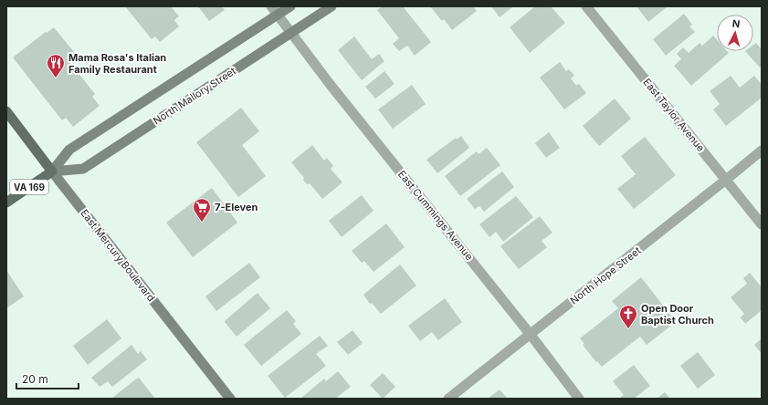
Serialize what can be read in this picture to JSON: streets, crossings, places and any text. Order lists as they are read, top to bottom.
{
  "streets": {
    "main road": ["North Mallory Street", "VA 169", "East Mercury Boulevard"],
    "street": ["East Taylor Avenue", "East Cummings Avenue", "North Hope Street"]
  },
  "crossings": [
    ["North Mallory Street", "East Cummings Avenue"],
    ["North Mallory Street", "East Mercury Boulevard"],
    ["East Taylor Avenue", "North Hope Street"],
    ["East Cummings Avenue", "North Hope Street"]
  ],
  "places": {
    "restaurant": ["Mama Rosa's Italian Family Restaurant"],
    "supermarket": ["7-Eleven"],
    "church": ["Open Door Baptist Church"]
  },
  "scale_bar": "20 m",
  "north": "top"
}
